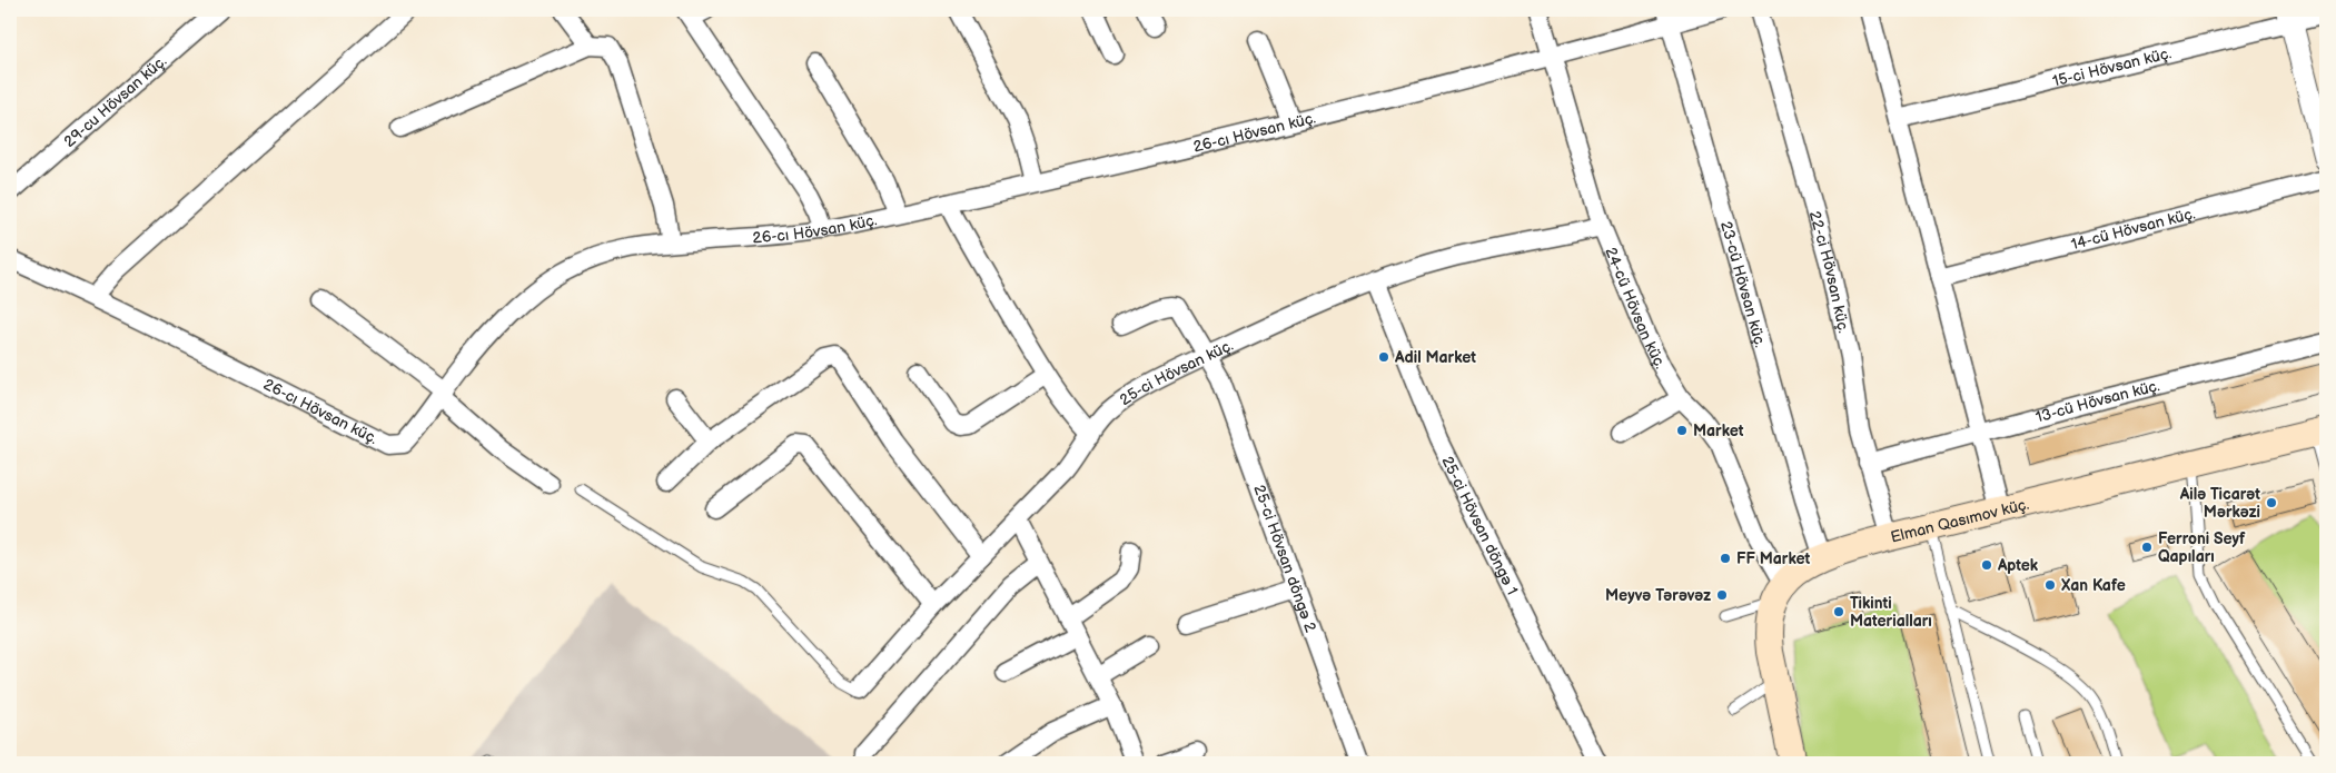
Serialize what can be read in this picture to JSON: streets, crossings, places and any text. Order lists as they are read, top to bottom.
{
  "streets": {
    "main road": ["Elman Qasımov küç."],
    "street": [
      "15-ci Hövsan küç.",
      "29-cu Hövsan küç.",
      "26-cı Hövsan küç.",
      "14-cü Hövsan küç.",
      "22-ci Hövsan küç.",
      "23-cü Hövsan küç.",
      "24-cü Hövsan küç.",
      "25-ci Hövsan küç.",
      "13-cü Hövsan küç.",
      "25-ci Hövsan döngə 1",
      "25-ci Hövsan döngə 2"
    ]
  },
  "crossings": [
    ["26-cı Hövsan küç.", "23-cü Hövsan küç."],
    ["26-cı Hövsan küç.", "24-cü Hövsan küç."],
    ["22-ci Hövsan küç.", "13-cü Hövsan küç."],
    ["22-ci Hövsan küç.", "Elman Qasımov küç."],
    ["23-cü Hövsan küç.", "Elman Qasımov küç."],
    ["24-cü Hövsan küç.", "25-ci Hövsan küç."],
    ["24-cü Hövsan küç.", "Elman Qasımov küç."],
    ["25-ci Hövsan küç.", "25-ci Hövsan döngə 1"],
    ["25-ci Hövsan küç.", "25-ci Hövsan döngə 2"]
  ],
  "places": [
    "Adil Market",
    "Market",
    "Ailə Ticarət Mərkəzi",
    "Ferroni Seyf Qapıları",
    "FF Market",
    "Aptek",
    "Xan Kafe",
    "Meyvə Tərəvəz",
    "Tikinti Materialları"
  ]
}
